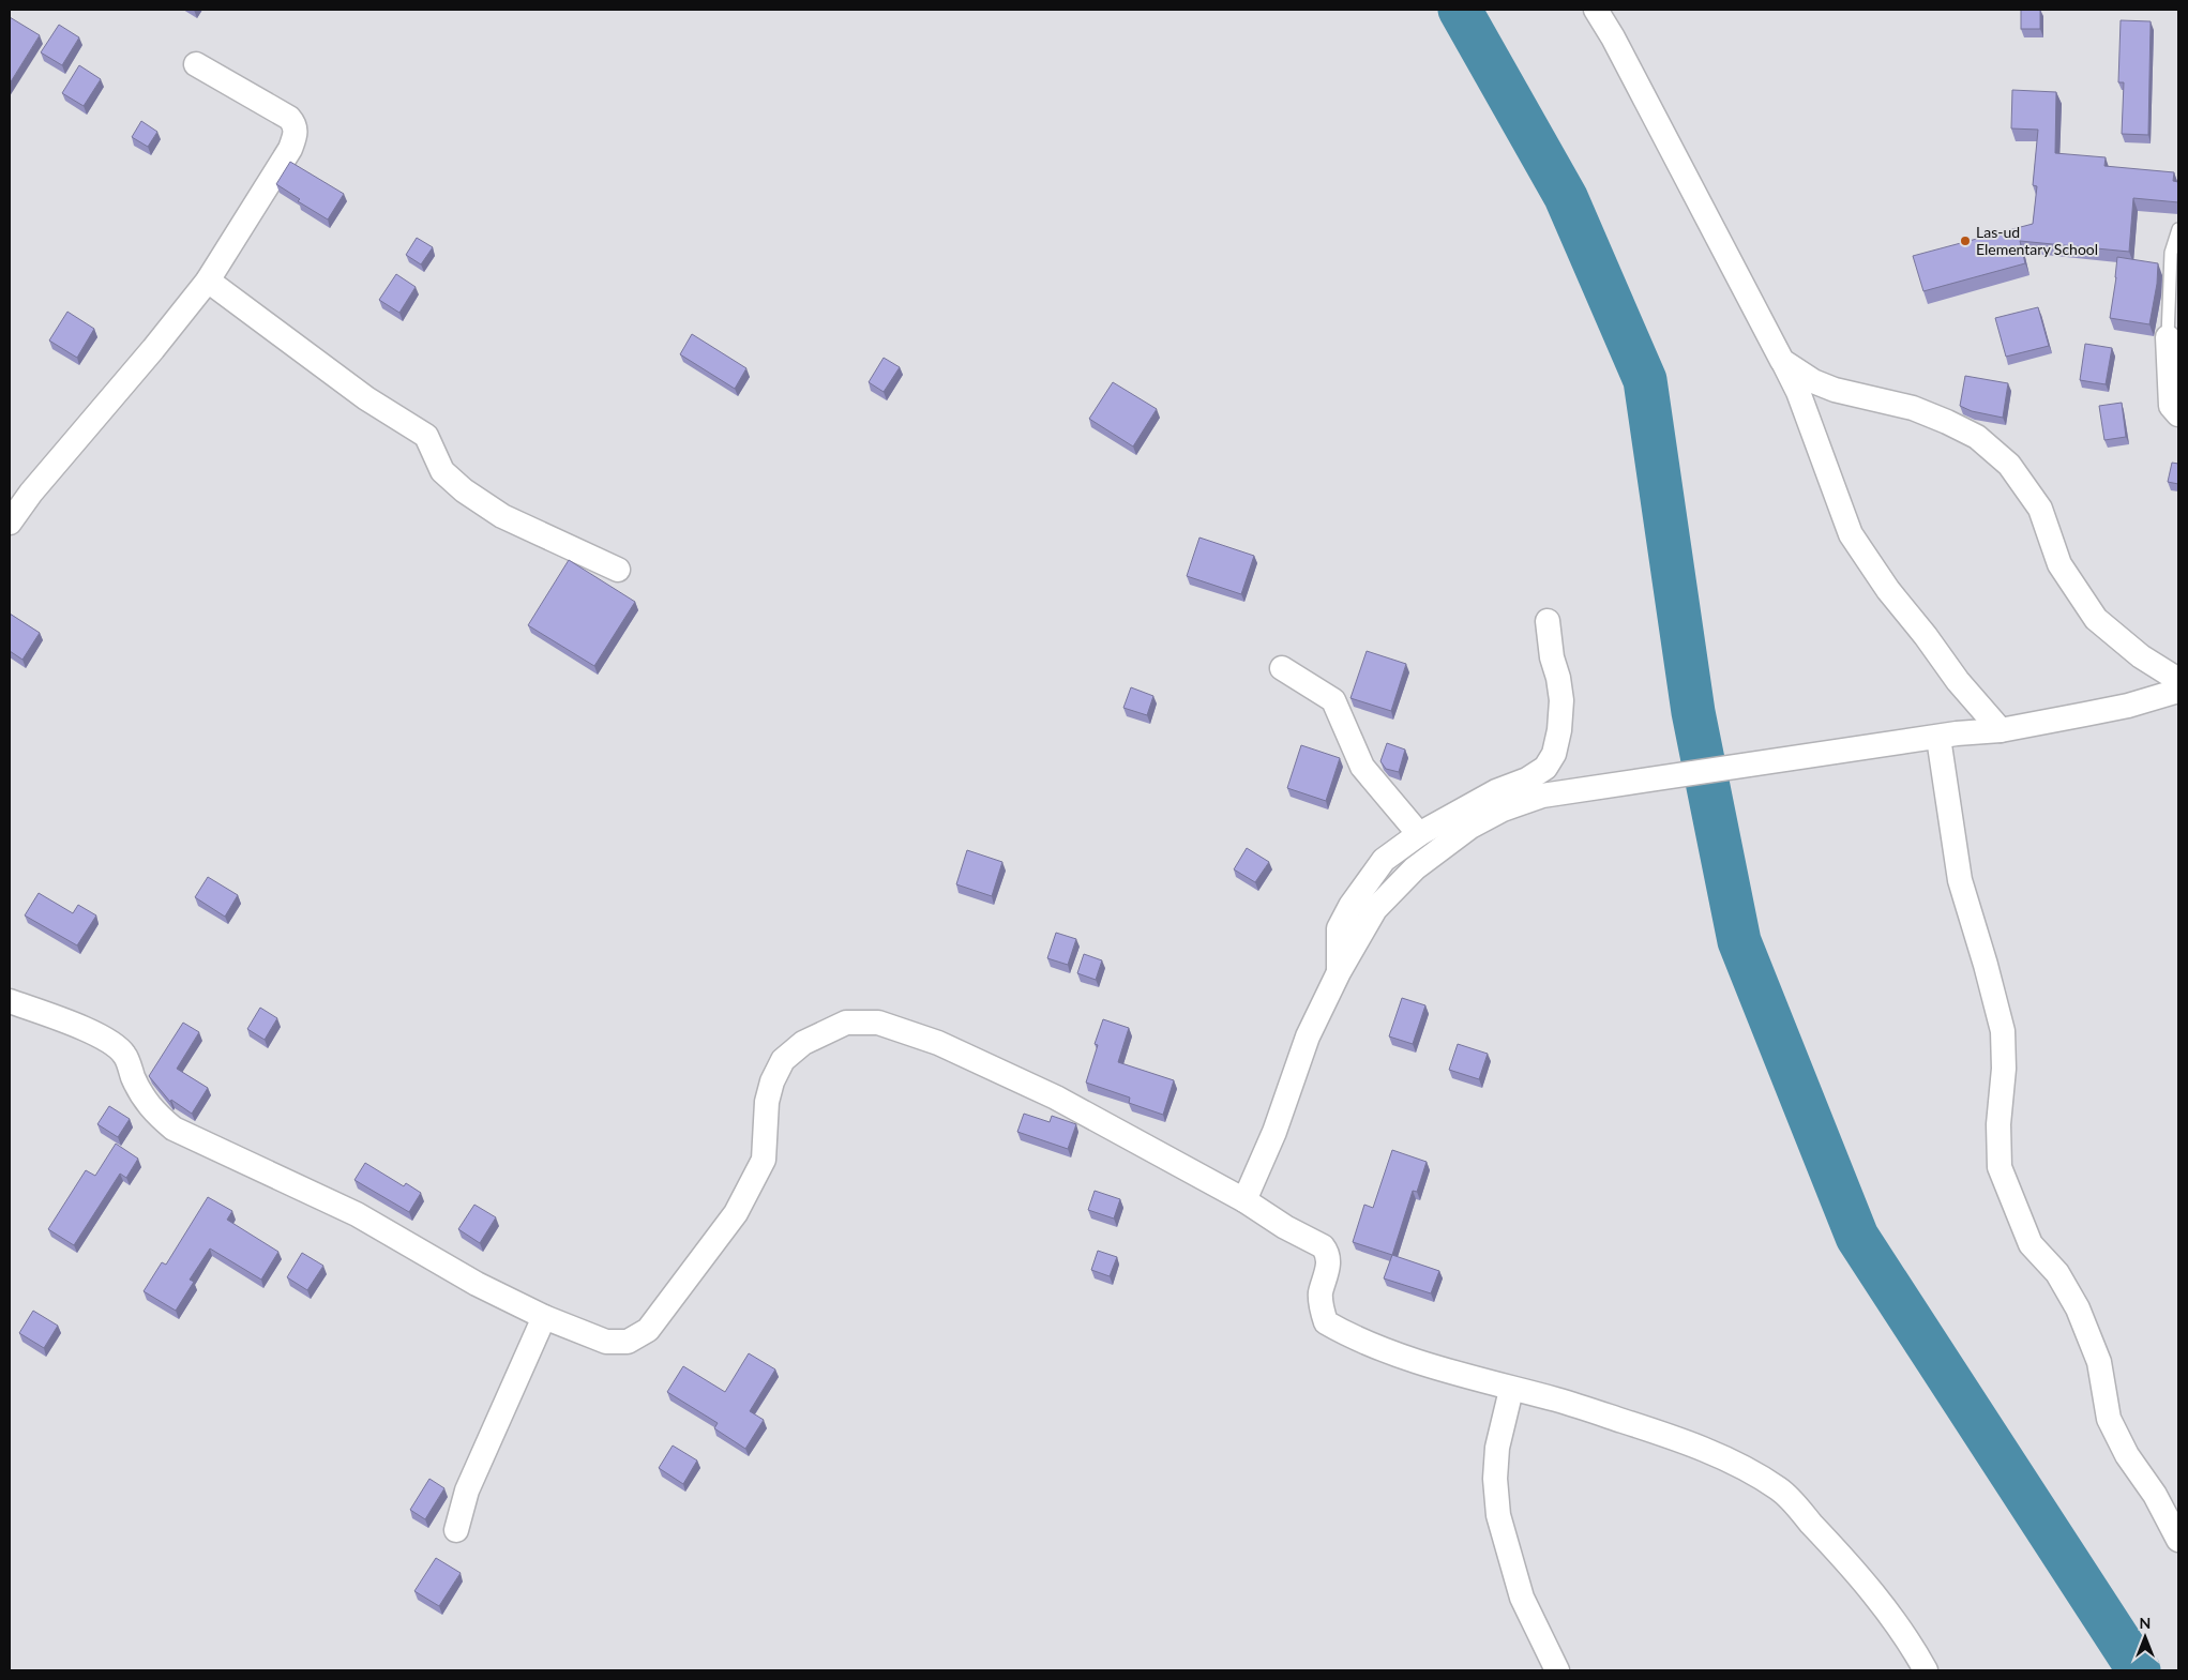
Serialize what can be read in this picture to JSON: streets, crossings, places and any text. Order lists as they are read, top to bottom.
{
  "places": ["Las-ud Elementary School"],
  "north": "top"
}
